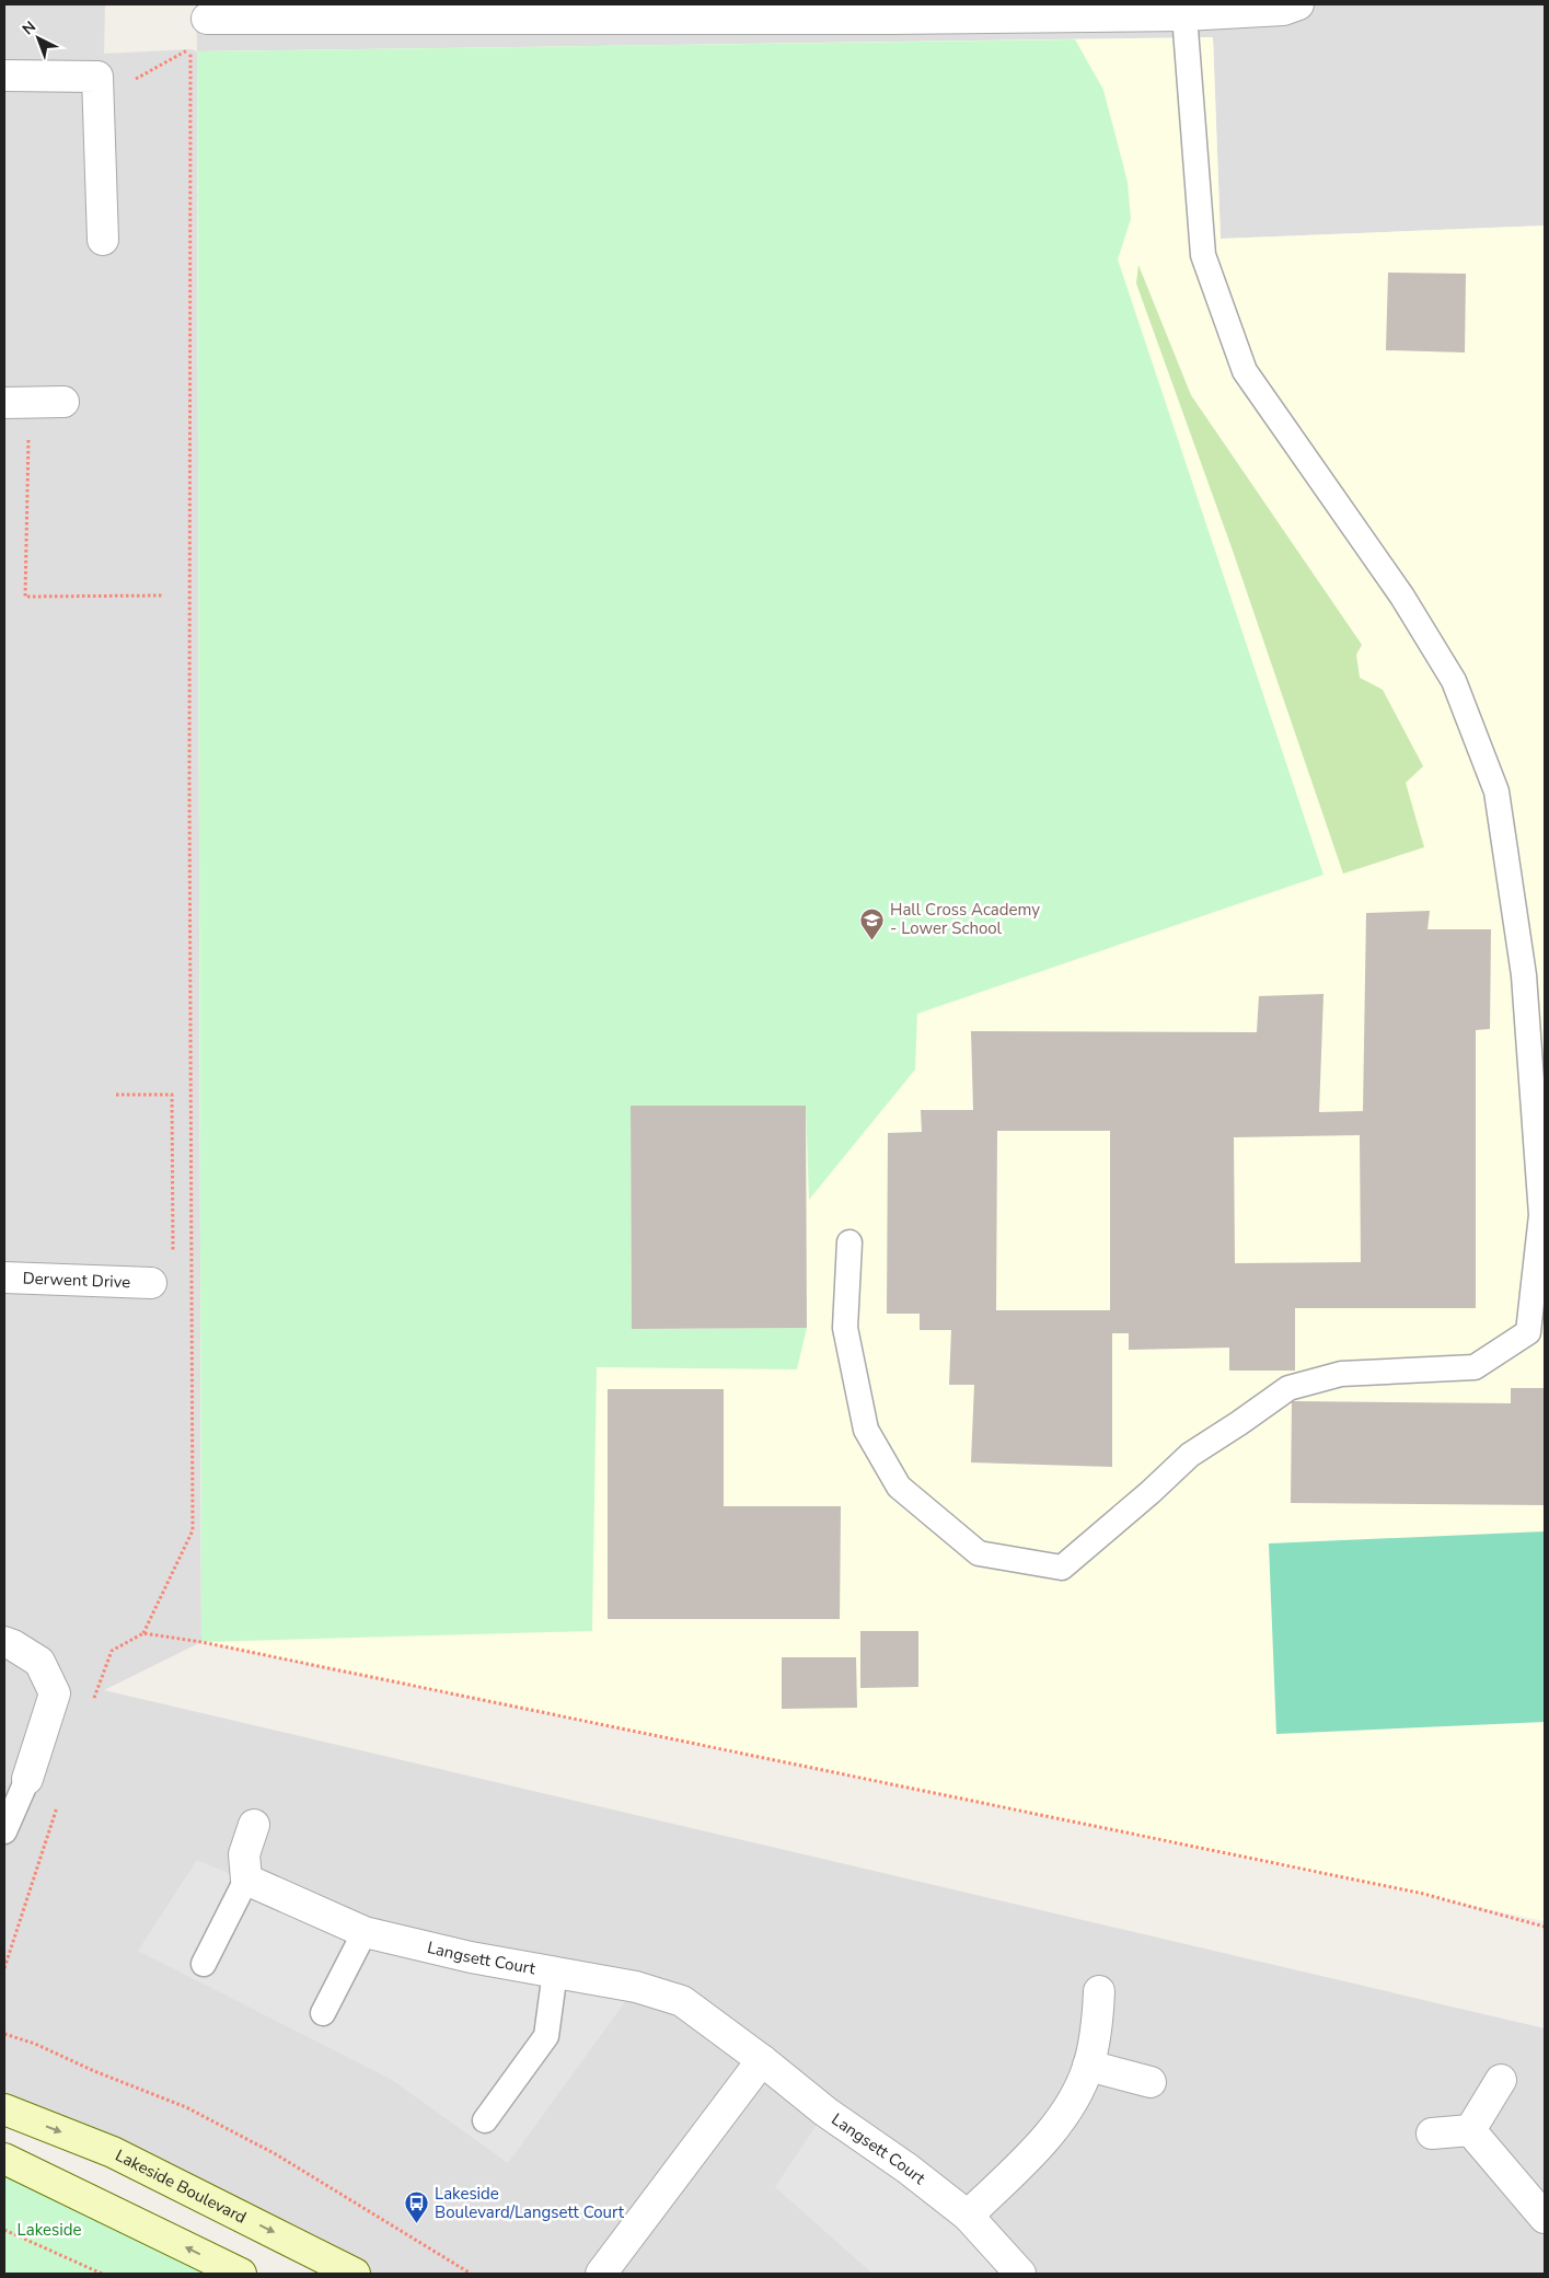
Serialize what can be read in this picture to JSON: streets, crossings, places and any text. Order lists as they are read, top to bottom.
{
  "streets": {
    "street": ["Derwent Drive", "Langsett Court", "Lakeside Boulevard"]
  },
  "parks": ["Lakeside"],
  "places": {
    "school or university": ["Hall Cross Academy - Lower School"],
    "bus stop": ["Lakeside Boulevard/Langsett Court"]
  },
  "north": "top left"
}
